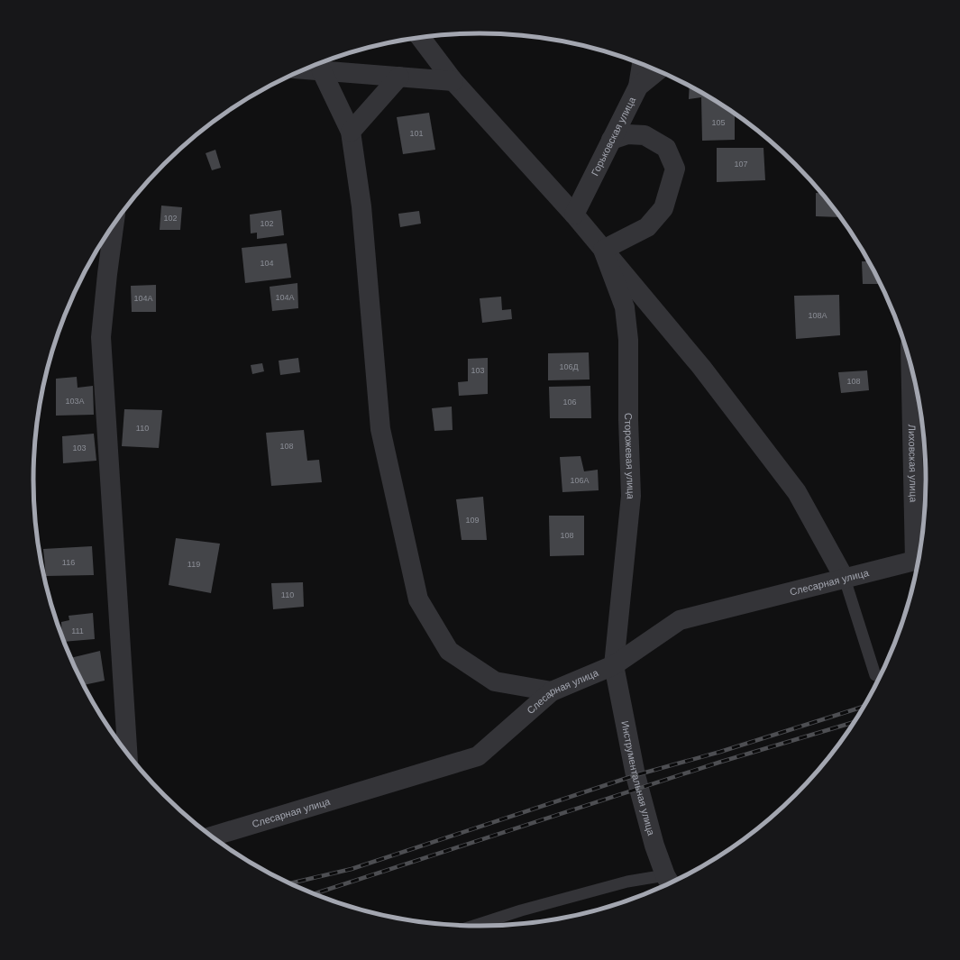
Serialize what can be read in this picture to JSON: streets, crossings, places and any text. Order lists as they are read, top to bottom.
{
  "streets": {
    "street": [
      "Горьковская улица",
      "Сторожевая улица",
      "Лиховская улица",
      "Слесарная улица",
      "Инструментальная улица"
    ]
  },
  "crossings": [
    ["Горьковская улица", "Сторожевая улица"],
    ["Сторожевая улица", "Слесарная улица"],
    ["Сторожевая улица", "Инструментальная улица"],
    ["Слесарная улица", "Инструментальная улица"]
  ],
  "house_numbers": [
    "105",
    "101",
    "107",
    "102",
    "102",
    "104",
    "104А",
    "104А",
    "108А",
    "106Д",
    "103",
    "108",
    "103А",
    "106",
    "110",
    "108",
    "103",
    "106А",
    "109",
    "108",
    "116",
    "119",
    "110",
    "111"
  ]
}
